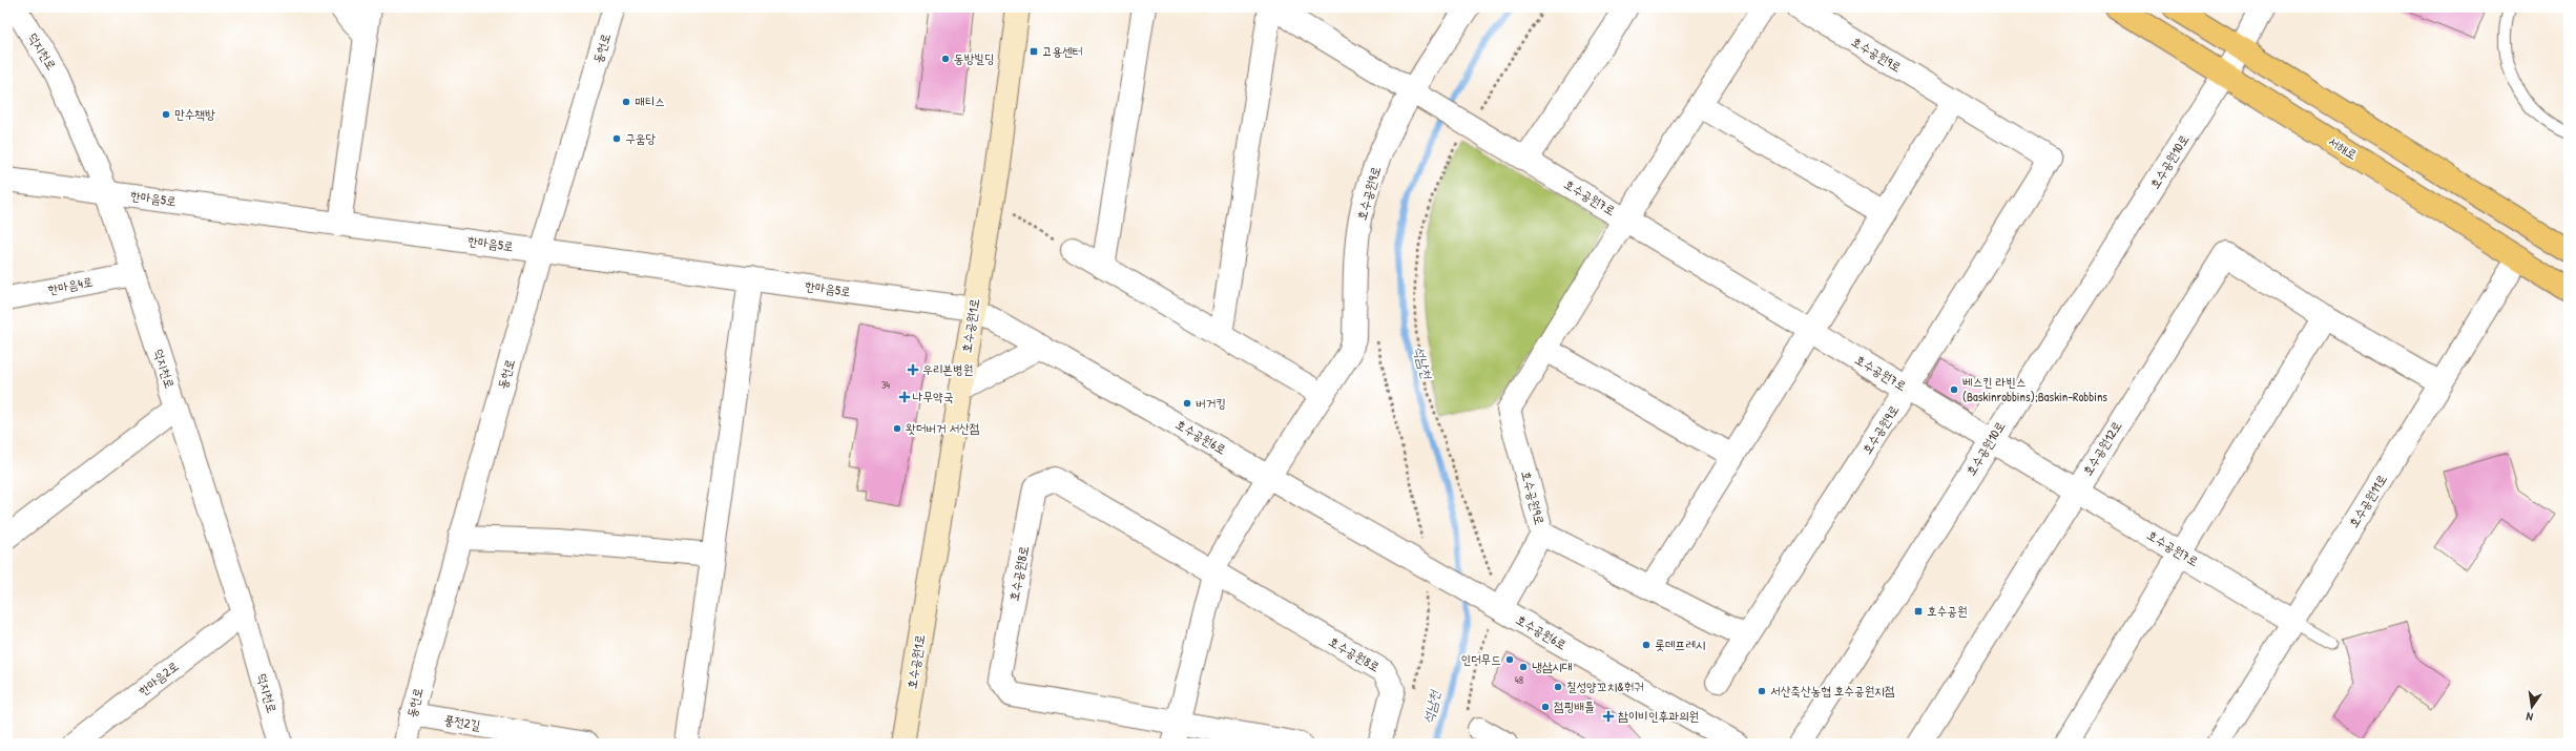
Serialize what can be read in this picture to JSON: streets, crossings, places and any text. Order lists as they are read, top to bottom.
{
  "streets": {
    "main road": ["서해로", "호수공원1로"],
    "street": [
      "동헌로",
      "덕지천로",
      "호수공원9로",
      "호수공원10로",
      "호수공원7로",
      "한마음5로",
      "한마음4로",
      "호수공원6로",
      "호수공원12로",
      "호수공원11로",
      "호수공원8로",
      "한마음2로",
      "풍전2길"
    ]
  },
  "crossings": [
    ["동헌로", "한마음5로"],
    ["동헌로", "풍전2길"],
    ["덕지천로", "한마음5로"],
    ["덕지천로", "한마음4로"],
    ["덕지천로", "한마음2로"],
    ["호수공원9로", "호수공원7로"],
    ["호수공원9로", "호수공원6로"],
    ["서해로", "호수공원10로"],
    ["서해로", "호수공원11로"],
    ["호수공원10로", "호수공원7로"],
    ["호수공원7로", "호수공원12로"],
    ["호수공원7로", "호수공원11로"],
    ["한마음5로", "호수공원1로"],
    ["한마음5로", "호수공원6로"],
    ["호수공원1로", "호수공원6로"],
    ["호수공원12로", "호수공원11로"]
  ],
  "water": ["석남천"],
  "places": {
    "transit": ["고용센터", "호수공원"],
    "other": [
      "동방빌딩",
      "매티스",
      "만수책방",
      "구움당",
      "베스킨 라빈스 (Baskinrobbins);Baskin-Robbins",
      "버거킹",
      "왓더버거 서산점",
      "롯데프레시",
      "인더무드",
      "냉삼시대",
      "칠성양꼬치&훠궈",
      "서산축산농협 호수공원지점",
      "점핑배틀"
    ],
    "health": ["우리본병원", "나무약국", "참이비인후과의원"]
  },
  "house_numbers": ["34", "48"],
  "north": "bottom"
}
